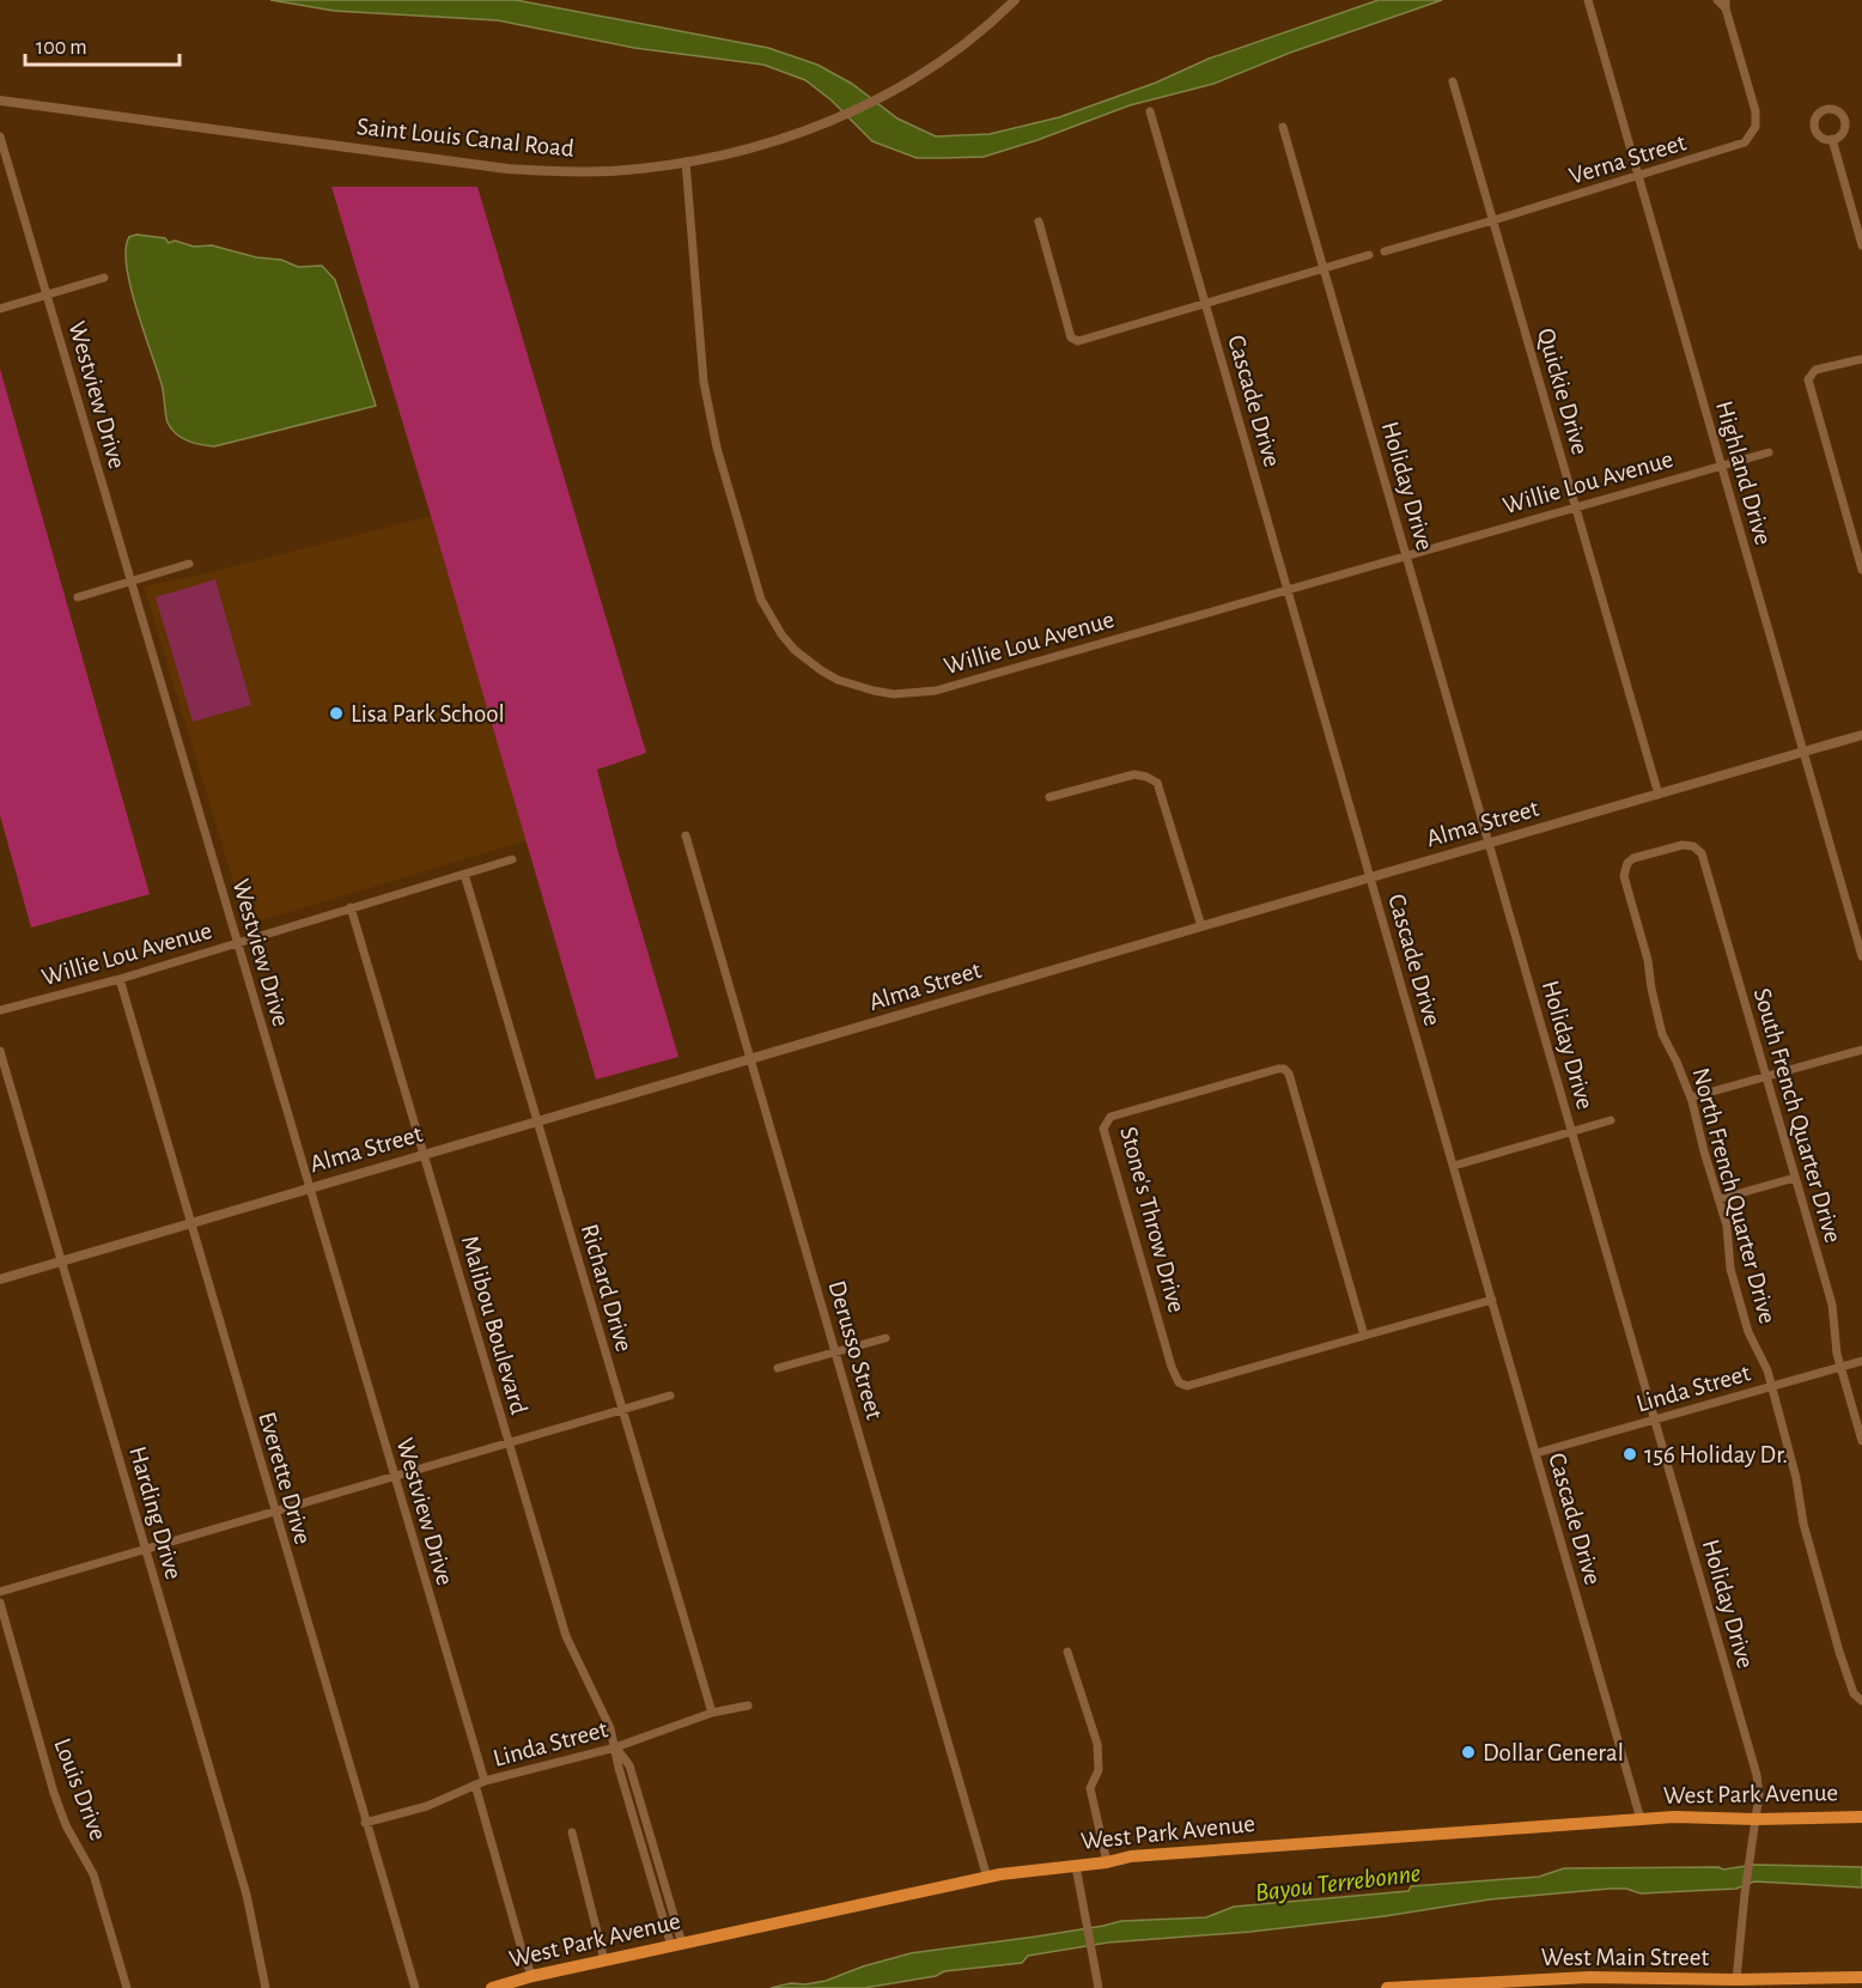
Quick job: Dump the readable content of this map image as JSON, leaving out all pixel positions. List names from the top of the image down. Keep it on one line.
{"streets":{"main road":["West Park Avenue","West Main Street"],"street":["Saint Louis Canal Road","Verna Street","Quickie Drive","Westview Drive","Cascade Drive","Highland Drive","Willie Lou Avenue","Holiday Drive","Alma Street","South French Quarter Drive","North French Quarter Drive","Stone's Throw Drive","Richard Drive","Malibou Boulevard","Derusso Street","Linda Street","Everette Drive","Harding Drive","Louis Drive"]},"crossings":[["Saint Louis Canal Road","Willie Lou Avenue"],["Verna Street","Quickie Drive"],["Verna Street","Highland Drive"],["Quickie Drive","Willie Lou Avenue"],["Quickie Drive","Alma Street"],["Westview Drive","Willie Lou Avenue"],["Westview Drive","Alma Street"],["Westview Drive","Linda Street"],["Cascade Drive","Willie Lou Avenue"],["Cascade Drive","Alma Street"],["Cascade Drive","Stone's Throw Drive"],["Cascade Drive","Linda Street"],["Cascade Drive","West Park Avenue"],["Highland Drive","Willie Lou Avenue"],["Highland Drive","Alma Street"],["Willie Lou Avenue","Holiday Drive"],["Willie Lou Avenue","Richard Drive"],["Willie Lou Avenue","Malibou Boulevard"],["Willie Lou Avenue","Everette Drive"],["Holiday Drive","Alma Street"],["Holiday Drive","Linda Street"],["Holiday Drive","West Park Avenue"],["Holiday Drive","West Main Street"],["Alma Street","Richard Drive"],["Alma Street","Malibou Boulevard"],["Alma Street","Derusso Street"],["Alma Street","Everette Drive"],["Alma Street","Harding Drive"],["South French Quarter Drive","North French Quarter Drive"],["South French Quarter Drive","Linda Street"],["North French Quarter Drive","Linda Street"],["Richard Drive","Linda Street"],["Malibou Boulevard","Linda Street"],["Malibou Boulevard","West Park Avenue"],["Derusso Street","West Park Avenue"],["Linda Street","Everette Drive"]],"water":["Bayou Terrebonne"],"places":["Lisa Park School","156 Holiday Dr.","Dollar General"],"scale_bar":"100 m"}
